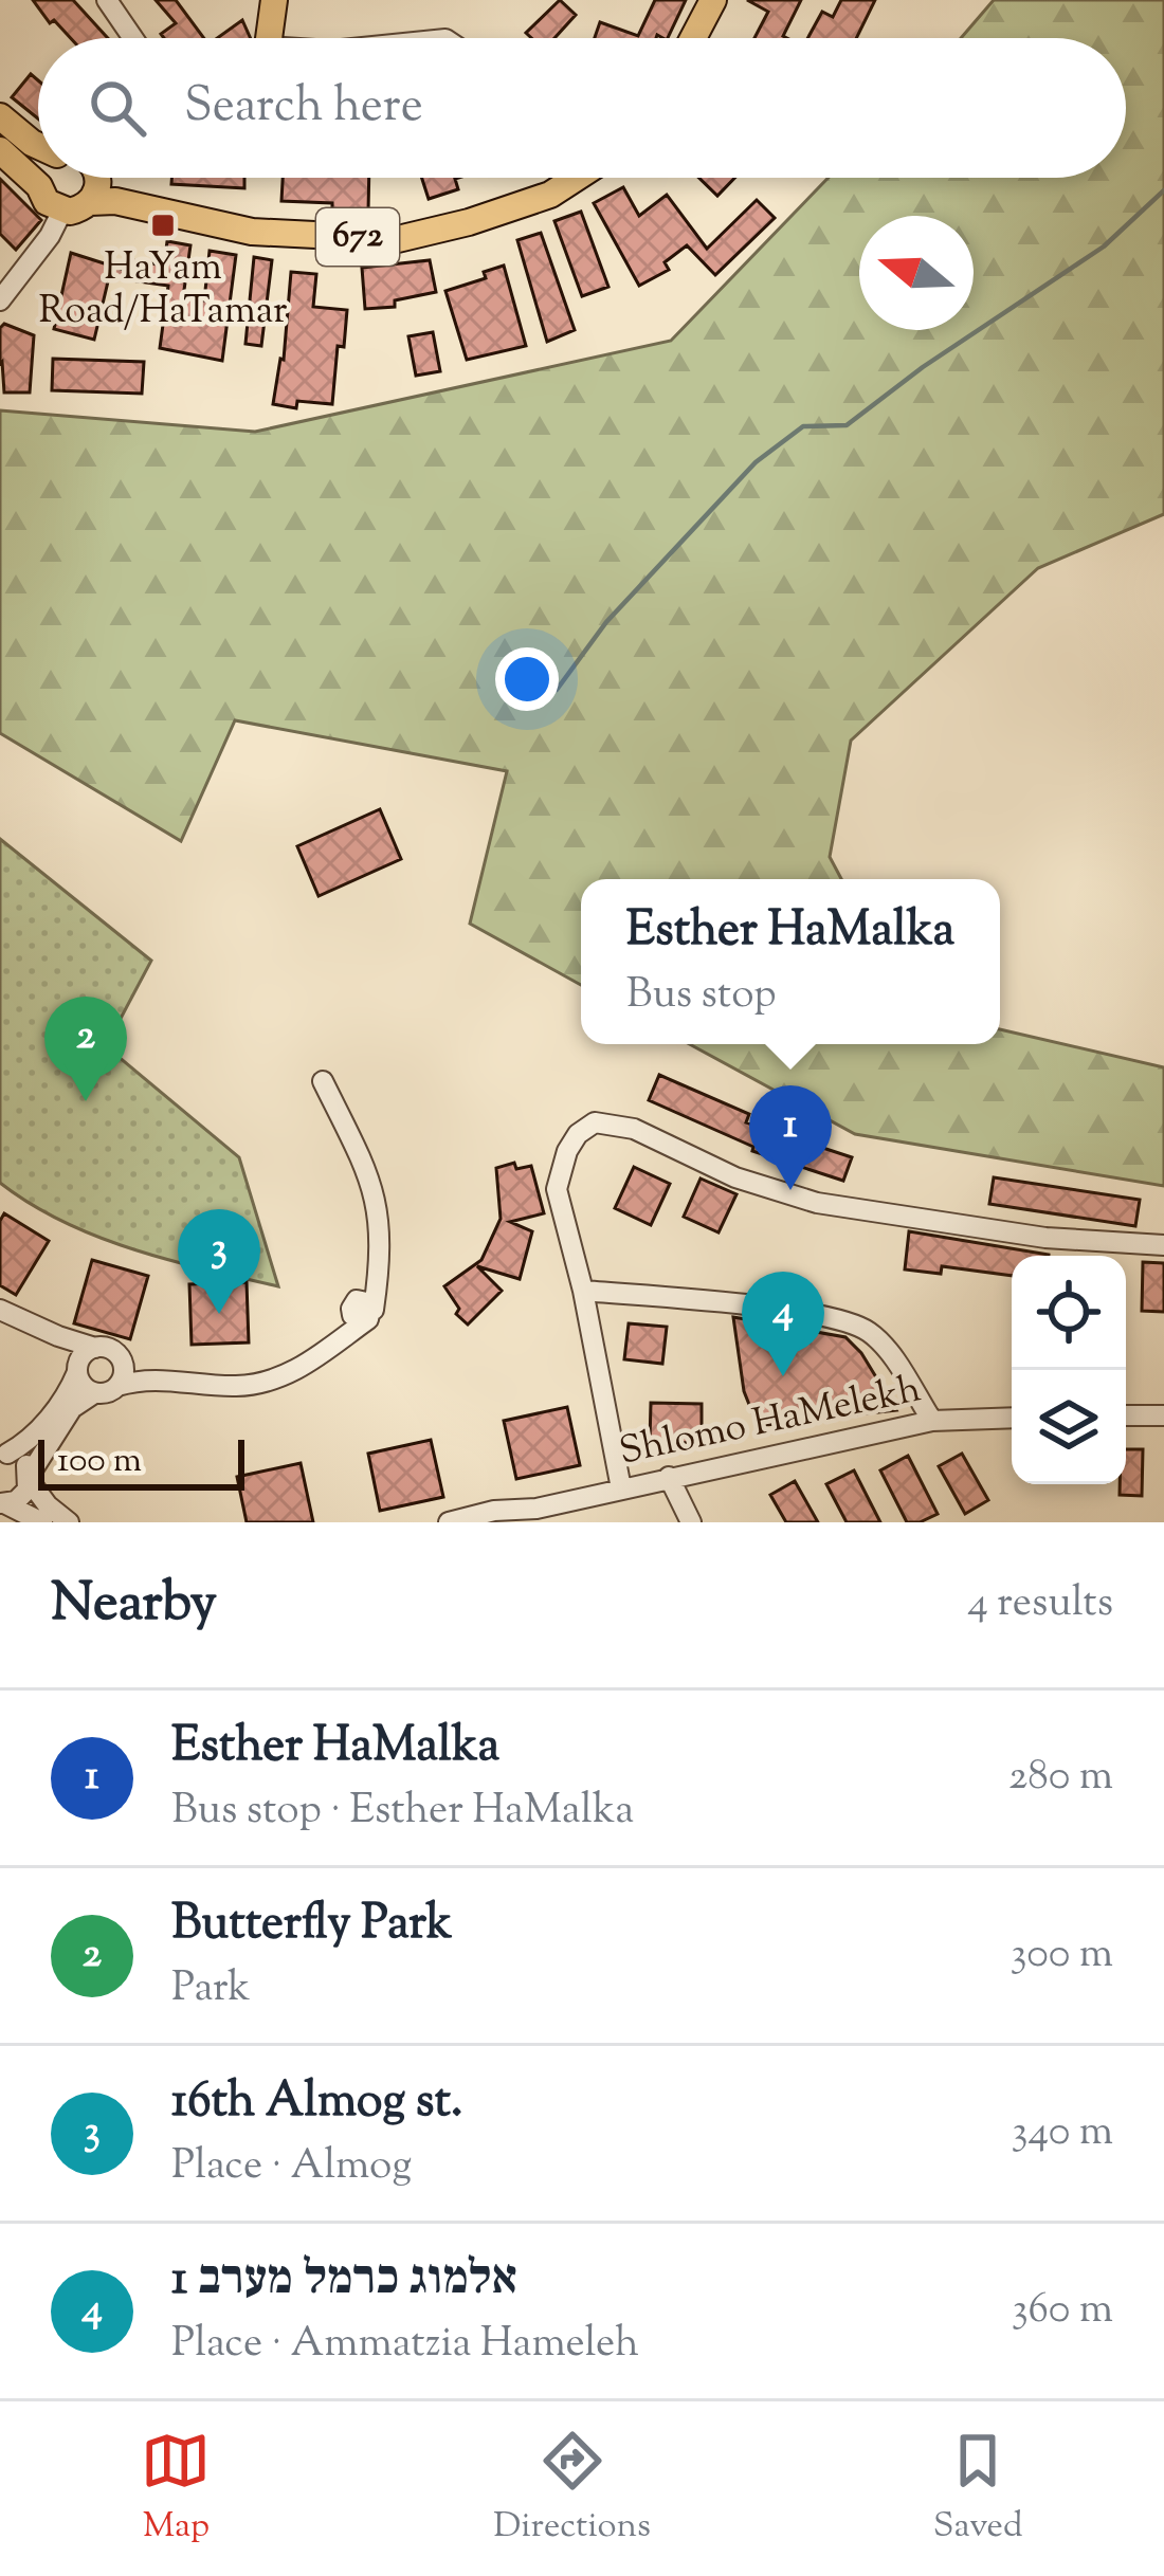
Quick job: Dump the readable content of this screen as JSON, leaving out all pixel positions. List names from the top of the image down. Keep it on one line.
{"streets":{"main road":["672"],"street":["Shlomo HaMelekh"]},"places":{"transit":["HaYam Road/HaTamar"]},"scale_bar":"100 m","north":"left","page":{"search":"Search here","popup":["Esther HaMalka","Bus stop"],"pins":["2","1","3","4"],"scale":"100 m","heading":["Nearby","4 results"],"list":[{"mark":"1","name":"Esther HaMalka","note":"Bus stop · Esther HaMalka","value":"280 m"},{"mark":"2","name":"Butterfly Park","note":"Park","value":"300 m"},{"mark":"3","name":"16th Almog st.","note":"Place · Almog","value":"340 m"},{"mark":"4","name":"אלמוג כרמל מערב 1","note":"Place · Ammatzia Hameleh","value":"360 m"}],"nav":["Map","Directions","Saved"]}}
